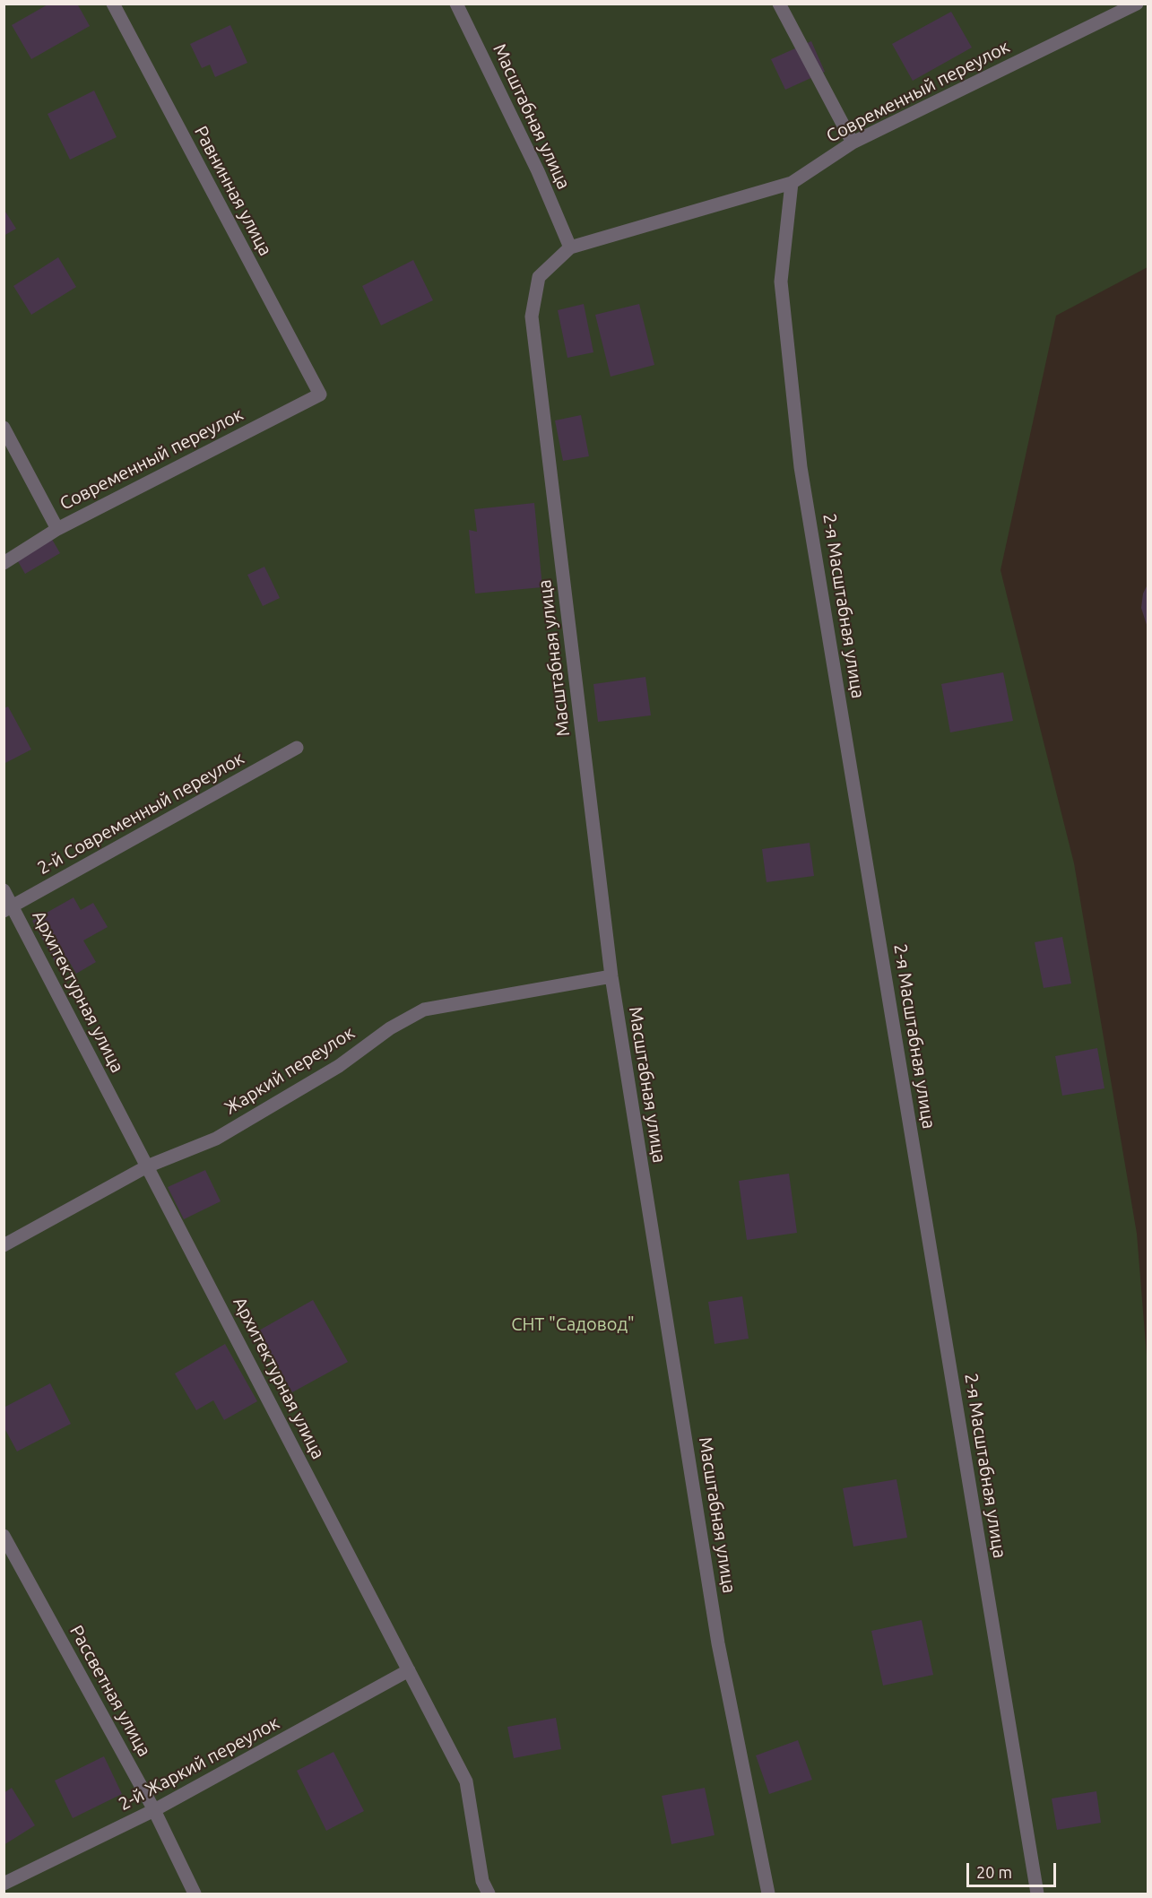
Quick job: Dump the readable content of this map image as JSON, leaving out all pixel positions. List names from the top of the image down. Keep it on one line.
{"streets":{"lane":["Современный переулок","Масштабная улица","Равнинная улица","2-я Масштабная улица","2-й Современный переулок","Архитектурная улица","Жаркий переулок","Рассветная улица","2-й Жаркий переулок"]},"crossings":[["Современный переулок","Масштабная улица"],["Современный переулок","Равнинная улица"],["Современный переулок","2-я Масштабная улица"],["Масштабная улица","Жаркий переулок"],["2-й Современный переулок","Архитектурная улица"],["Архитектурная улица","Жаркий переулок"],["Архитектурная улица","2-й Жаркий переулок"],["Рассветная улица","2-й Жаркий переулок"]],"parks":["СНТ \"Садовод\""],"scale_bar":"20 m"}
